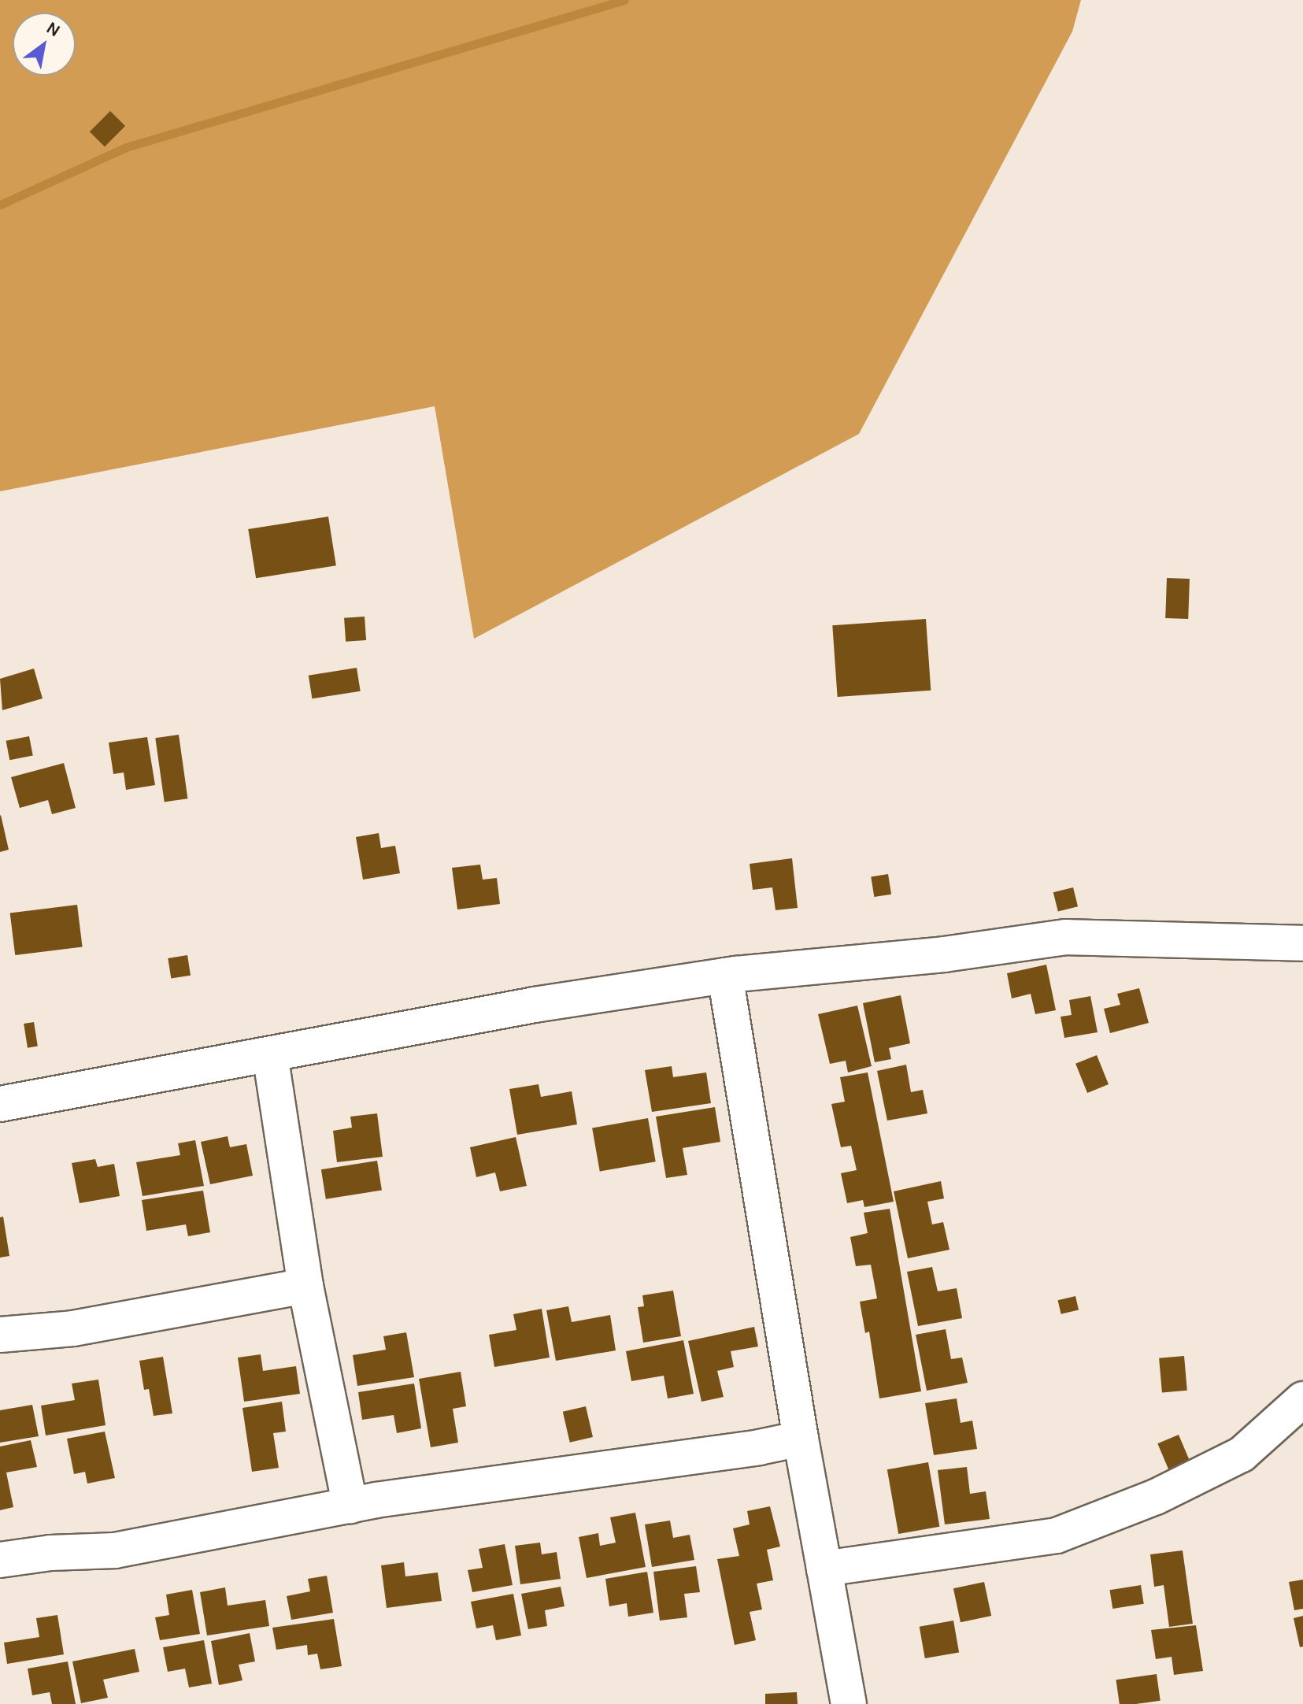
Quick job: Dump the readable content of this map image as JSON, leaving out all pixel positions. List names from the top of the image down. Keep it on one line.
{"north":"top right"}
